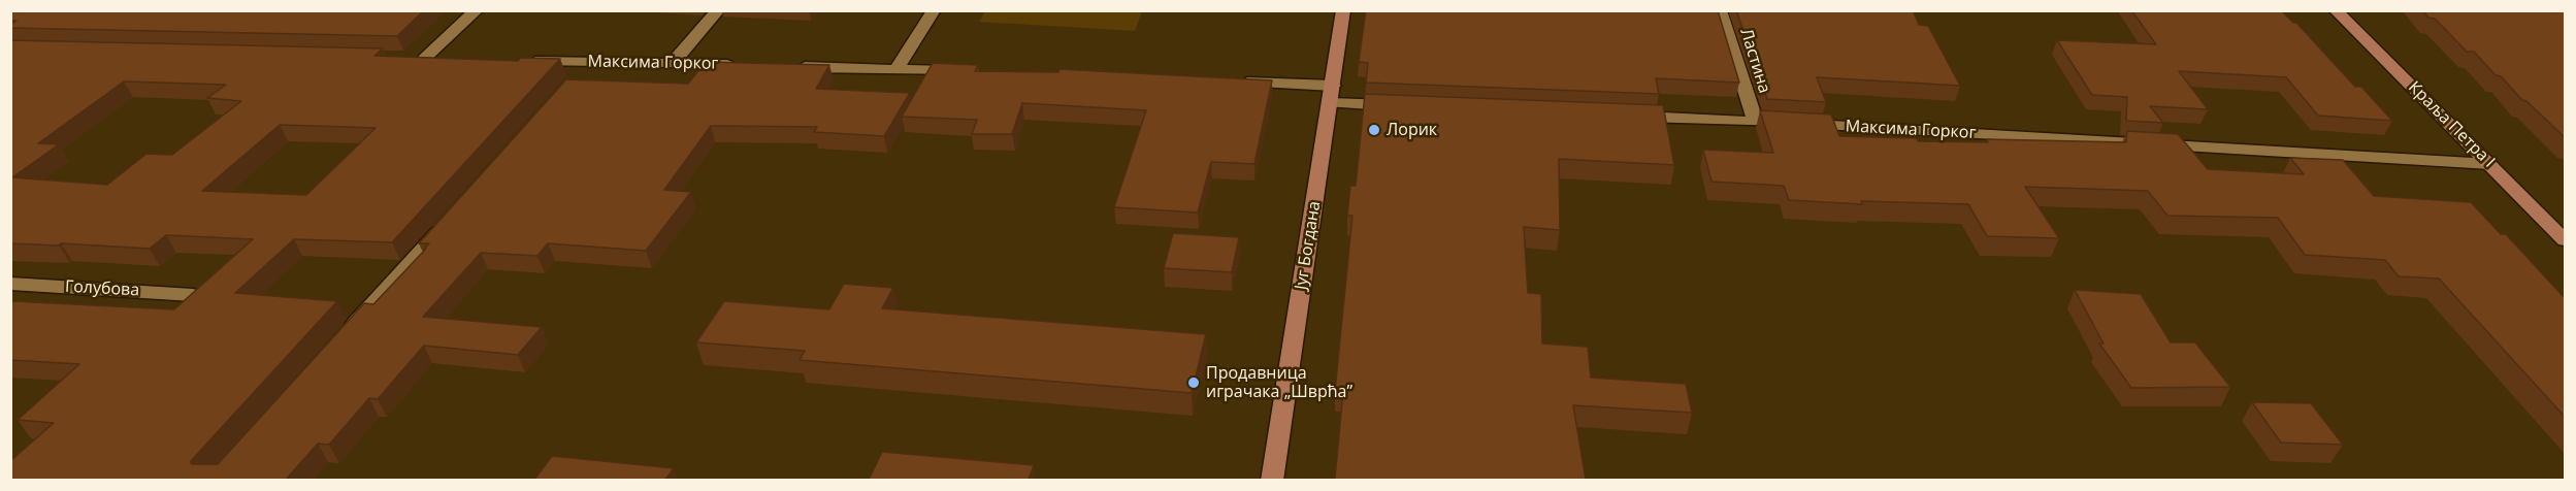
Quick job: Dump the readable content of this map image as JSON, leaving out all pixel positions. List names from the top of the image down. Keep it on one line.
{"streets":{"street":["Ластина","Максима Горког","Краља Петра I","Југ Богдана","Голубова"]},"crossings":[["Ластина","Максима Горког"],["Максима Горког","Краља Петра I"]],"places":["Лорик","Продавница играчака „Шврћа”"]}
